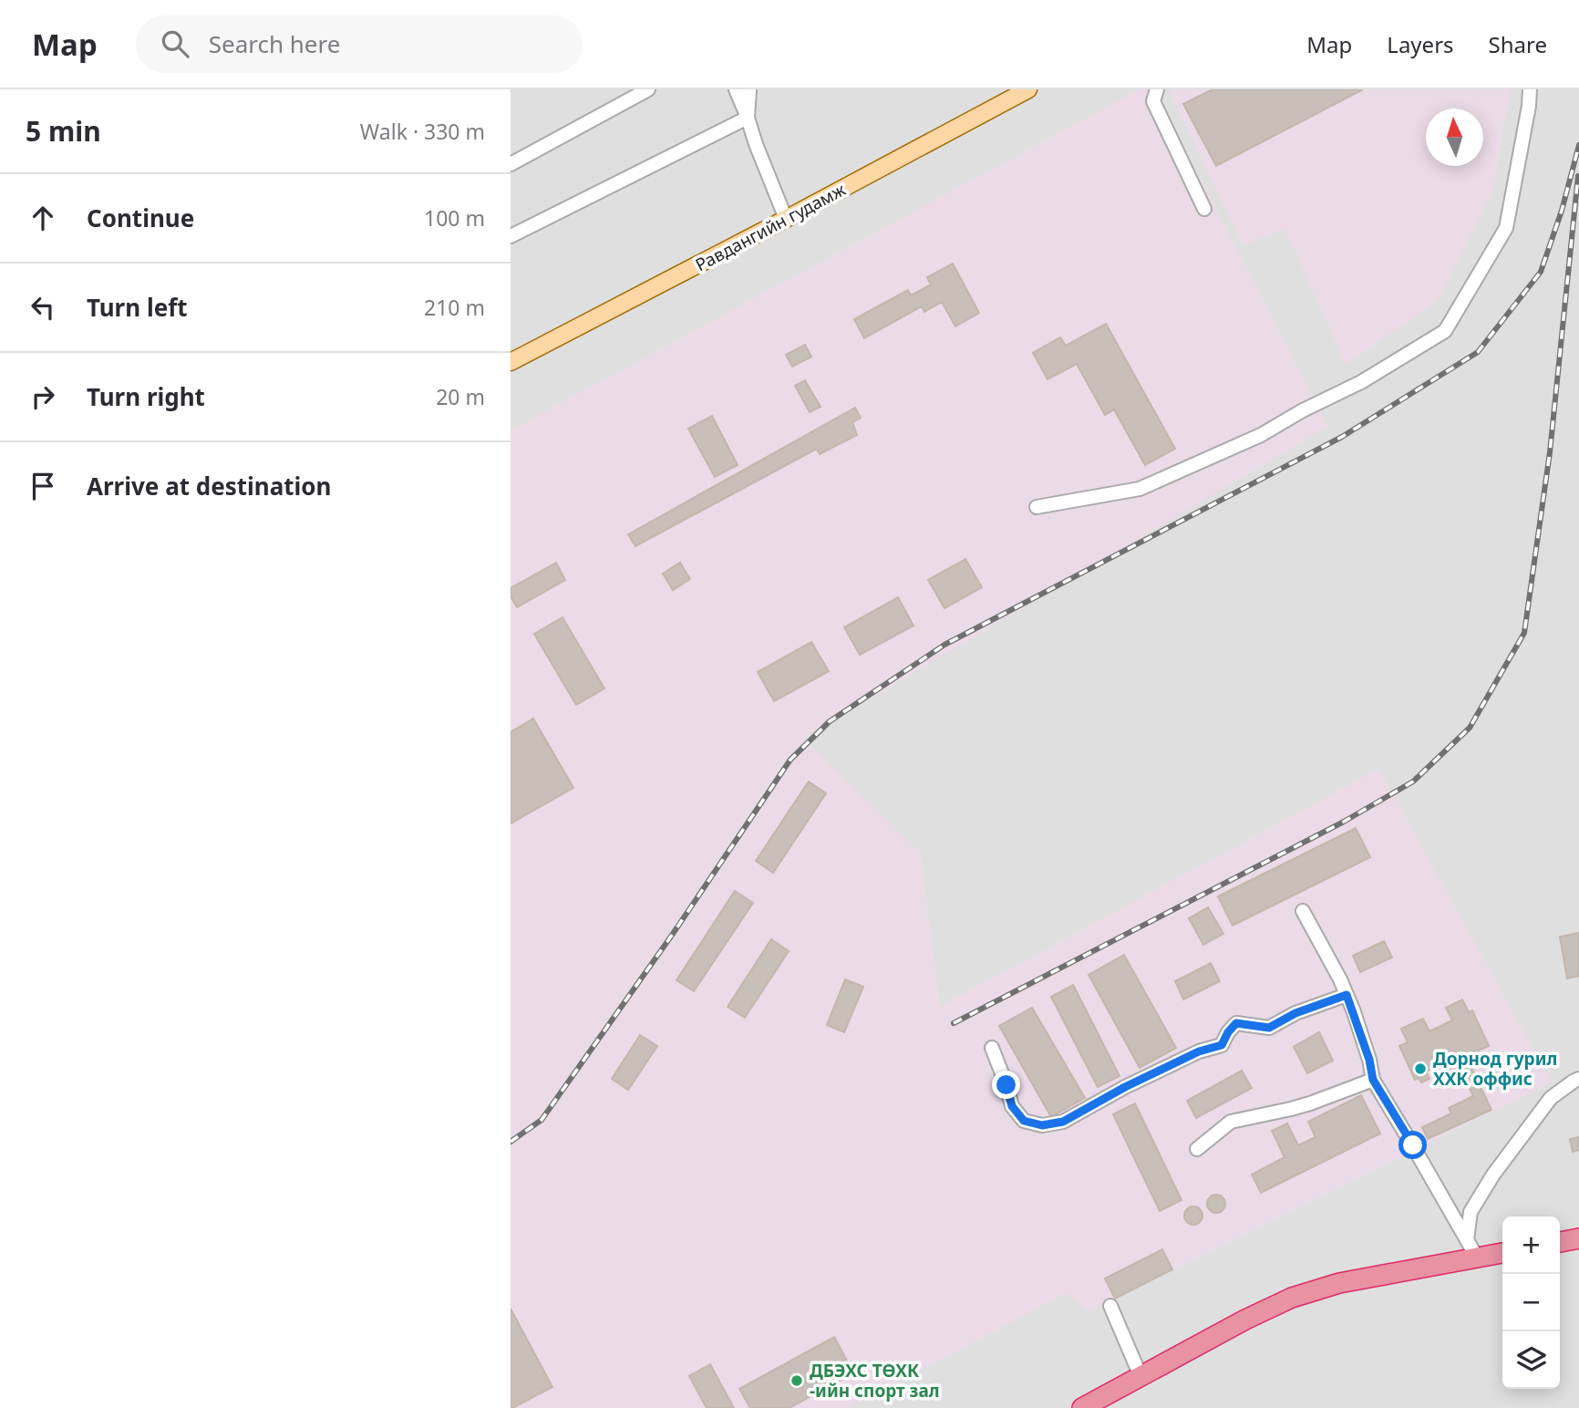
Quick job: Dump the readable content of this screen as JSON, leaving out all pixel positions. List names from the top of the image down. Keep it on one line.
{"streets":{"main road":["Равдангийн гудамж"]},"places":["Дорнод гурил ХХК оффис","ДБЭХС ТӨХК -ийн спорт зал"],"north":"top","page":{"header":"Map","search":"Search here","nav":["Map","Layers","Share"],"heading":["5 min","Walk · 330 m"],"list":[["Continue","100 m"],["Turn left","210 m"],["Turn right","20 m"],"Arrive at destination"],"map_buttons":["+","−"]}}
